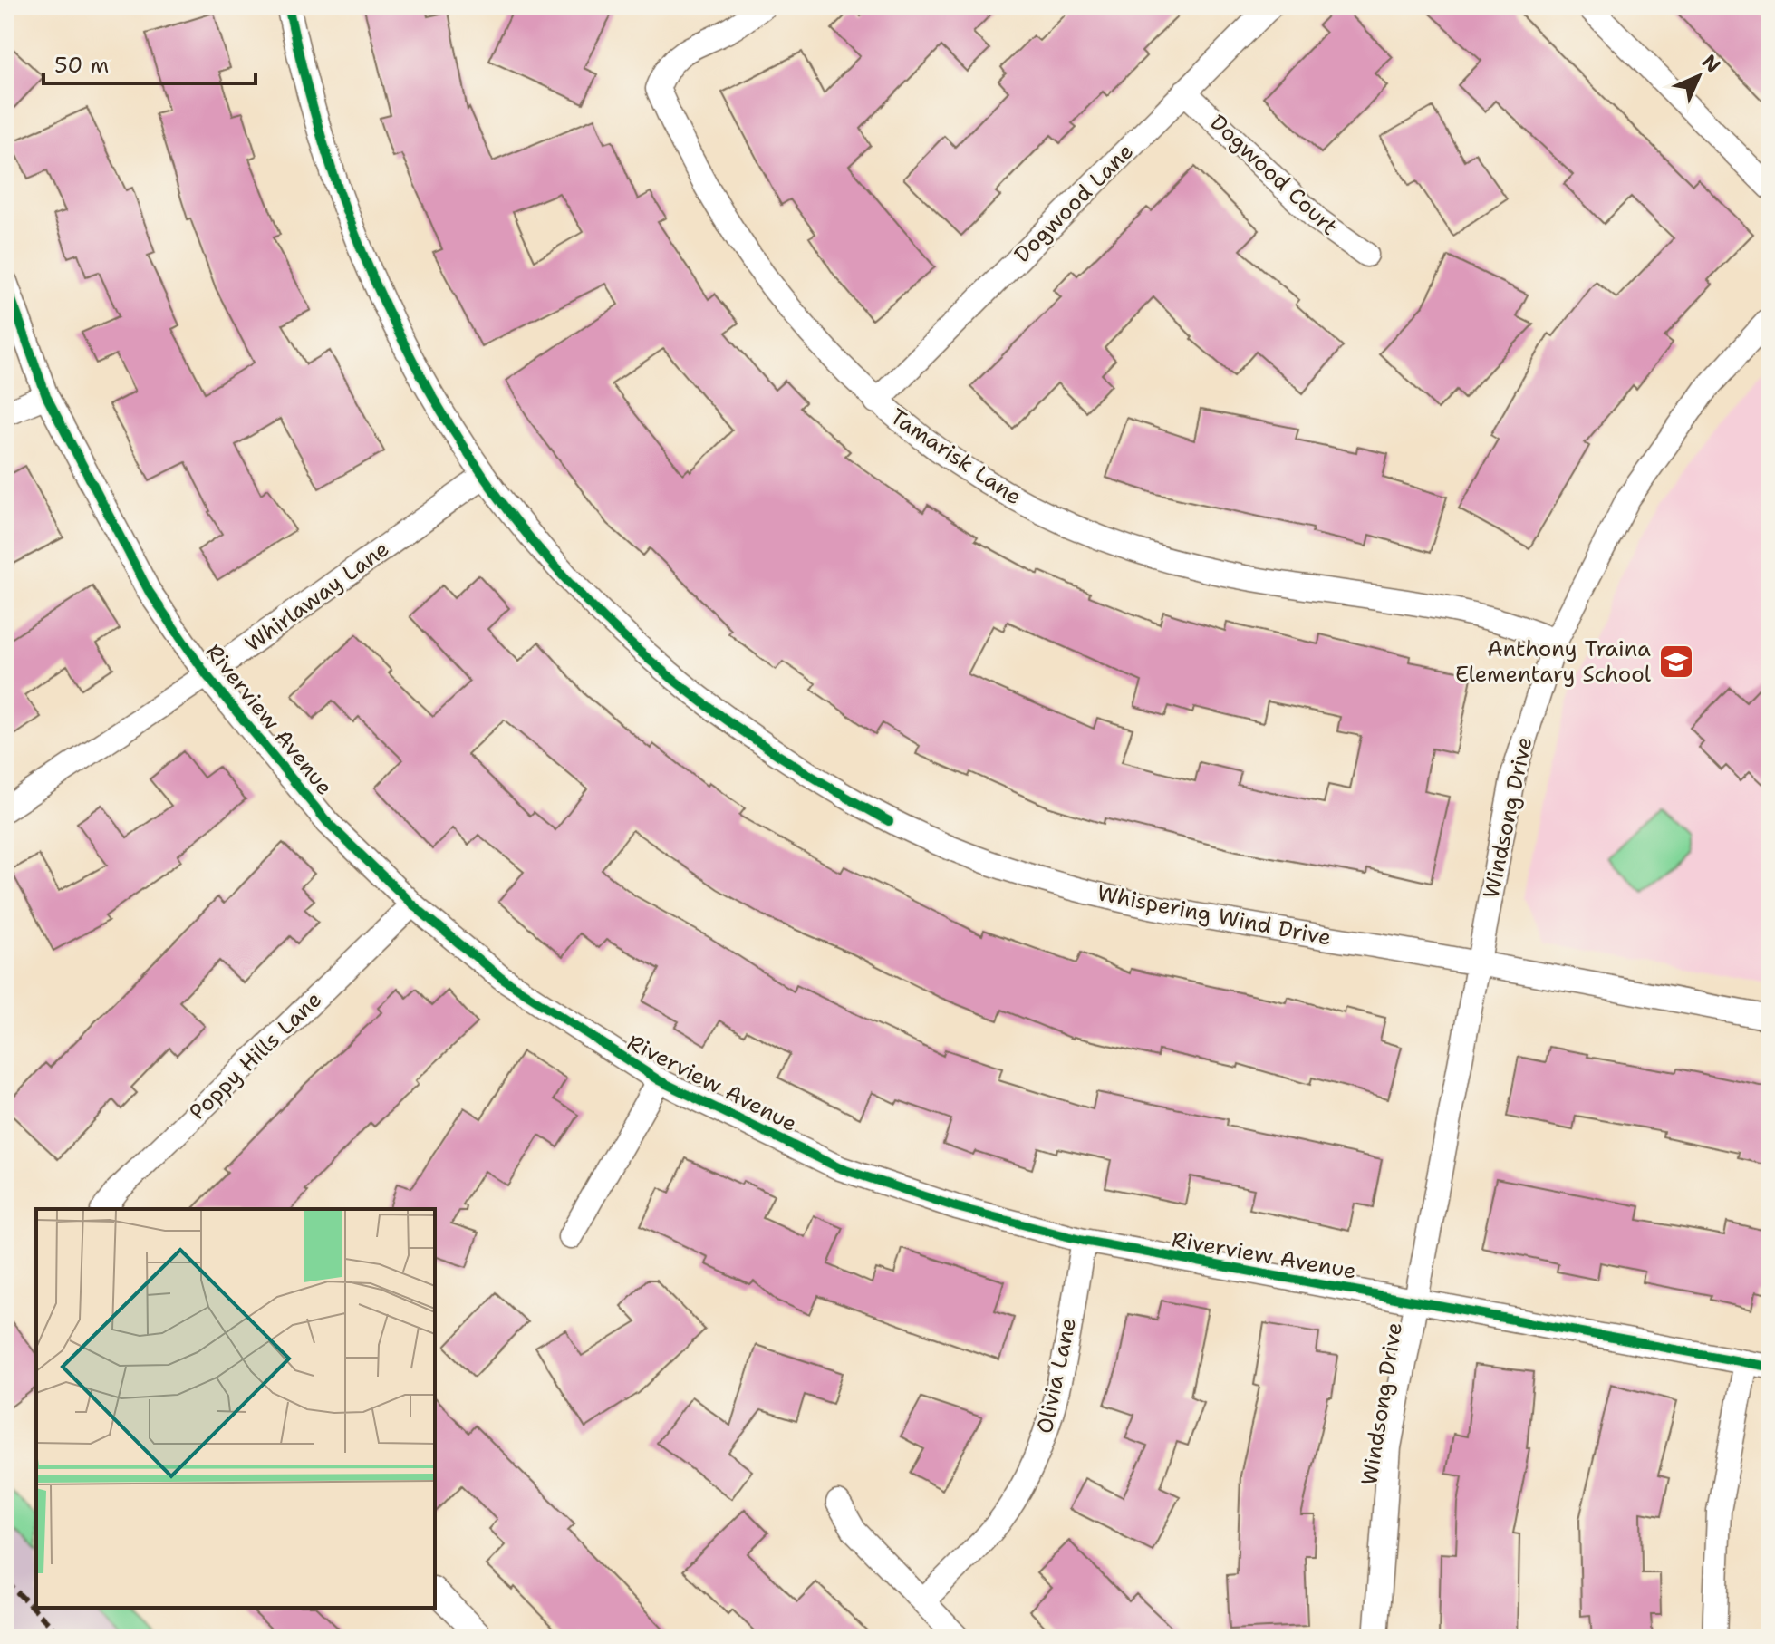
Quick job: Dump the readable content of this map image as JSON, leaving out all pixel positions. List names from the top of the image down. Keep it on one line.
{"streets":{"street":["Dogwood Court","Dogwood Lane","Tamarisk Lane","Whirlaway Lane","Riverview Avenue","Windsong Drive","Whispering Wind Drive","Poppy Hills Lane","Olivia Lane"]},"crossings":[["Dogwood Court","Dogwood Lane"],["Dogwood Lane","Tamarisk Lane"],["Tamarisk Lane","Windsong Drive"],["Whirlaway Lane","Riverview Avenue"],["Whirlaway Lane","Whispering Wind Drive"],["Riverview Avenue","Windsong Drive"],["Riverview Avenue","Poppy Hills Lane"],["Riverview Avenue","Olivia Lane"],["Windsong Drive","Whispering Wind Drive"]],"places":{"school or university":["Anthony Traina Elementary School"]},"scale_bar":"50 m","north":"top right"}
